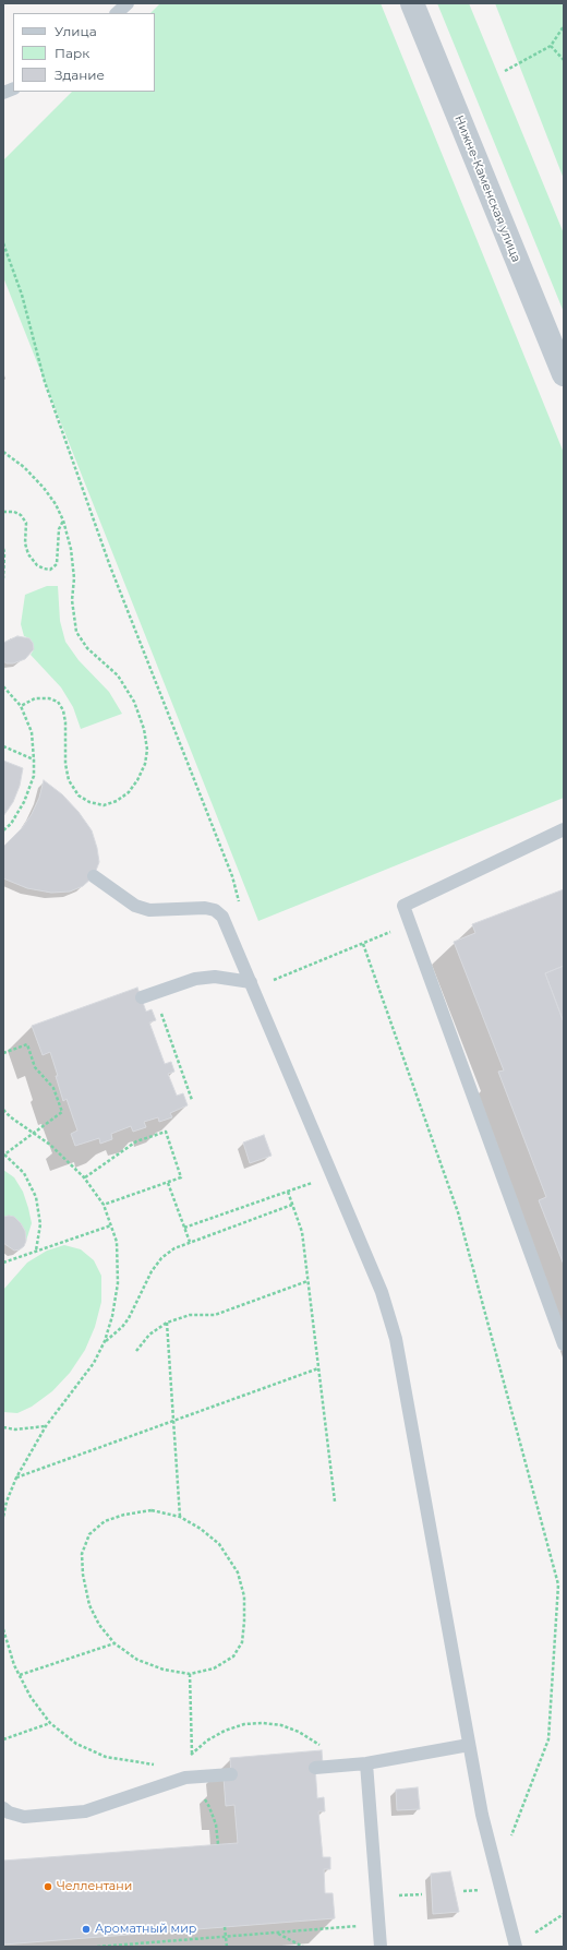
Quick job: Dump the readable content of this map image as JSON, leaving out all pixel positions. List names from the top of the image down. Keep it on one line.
{"streets":{"street":["Нижне-Каменская улица"]},"places":["Челлентани","Ароматный мир"],"legend":["Улица","Парк","Здание"]}
